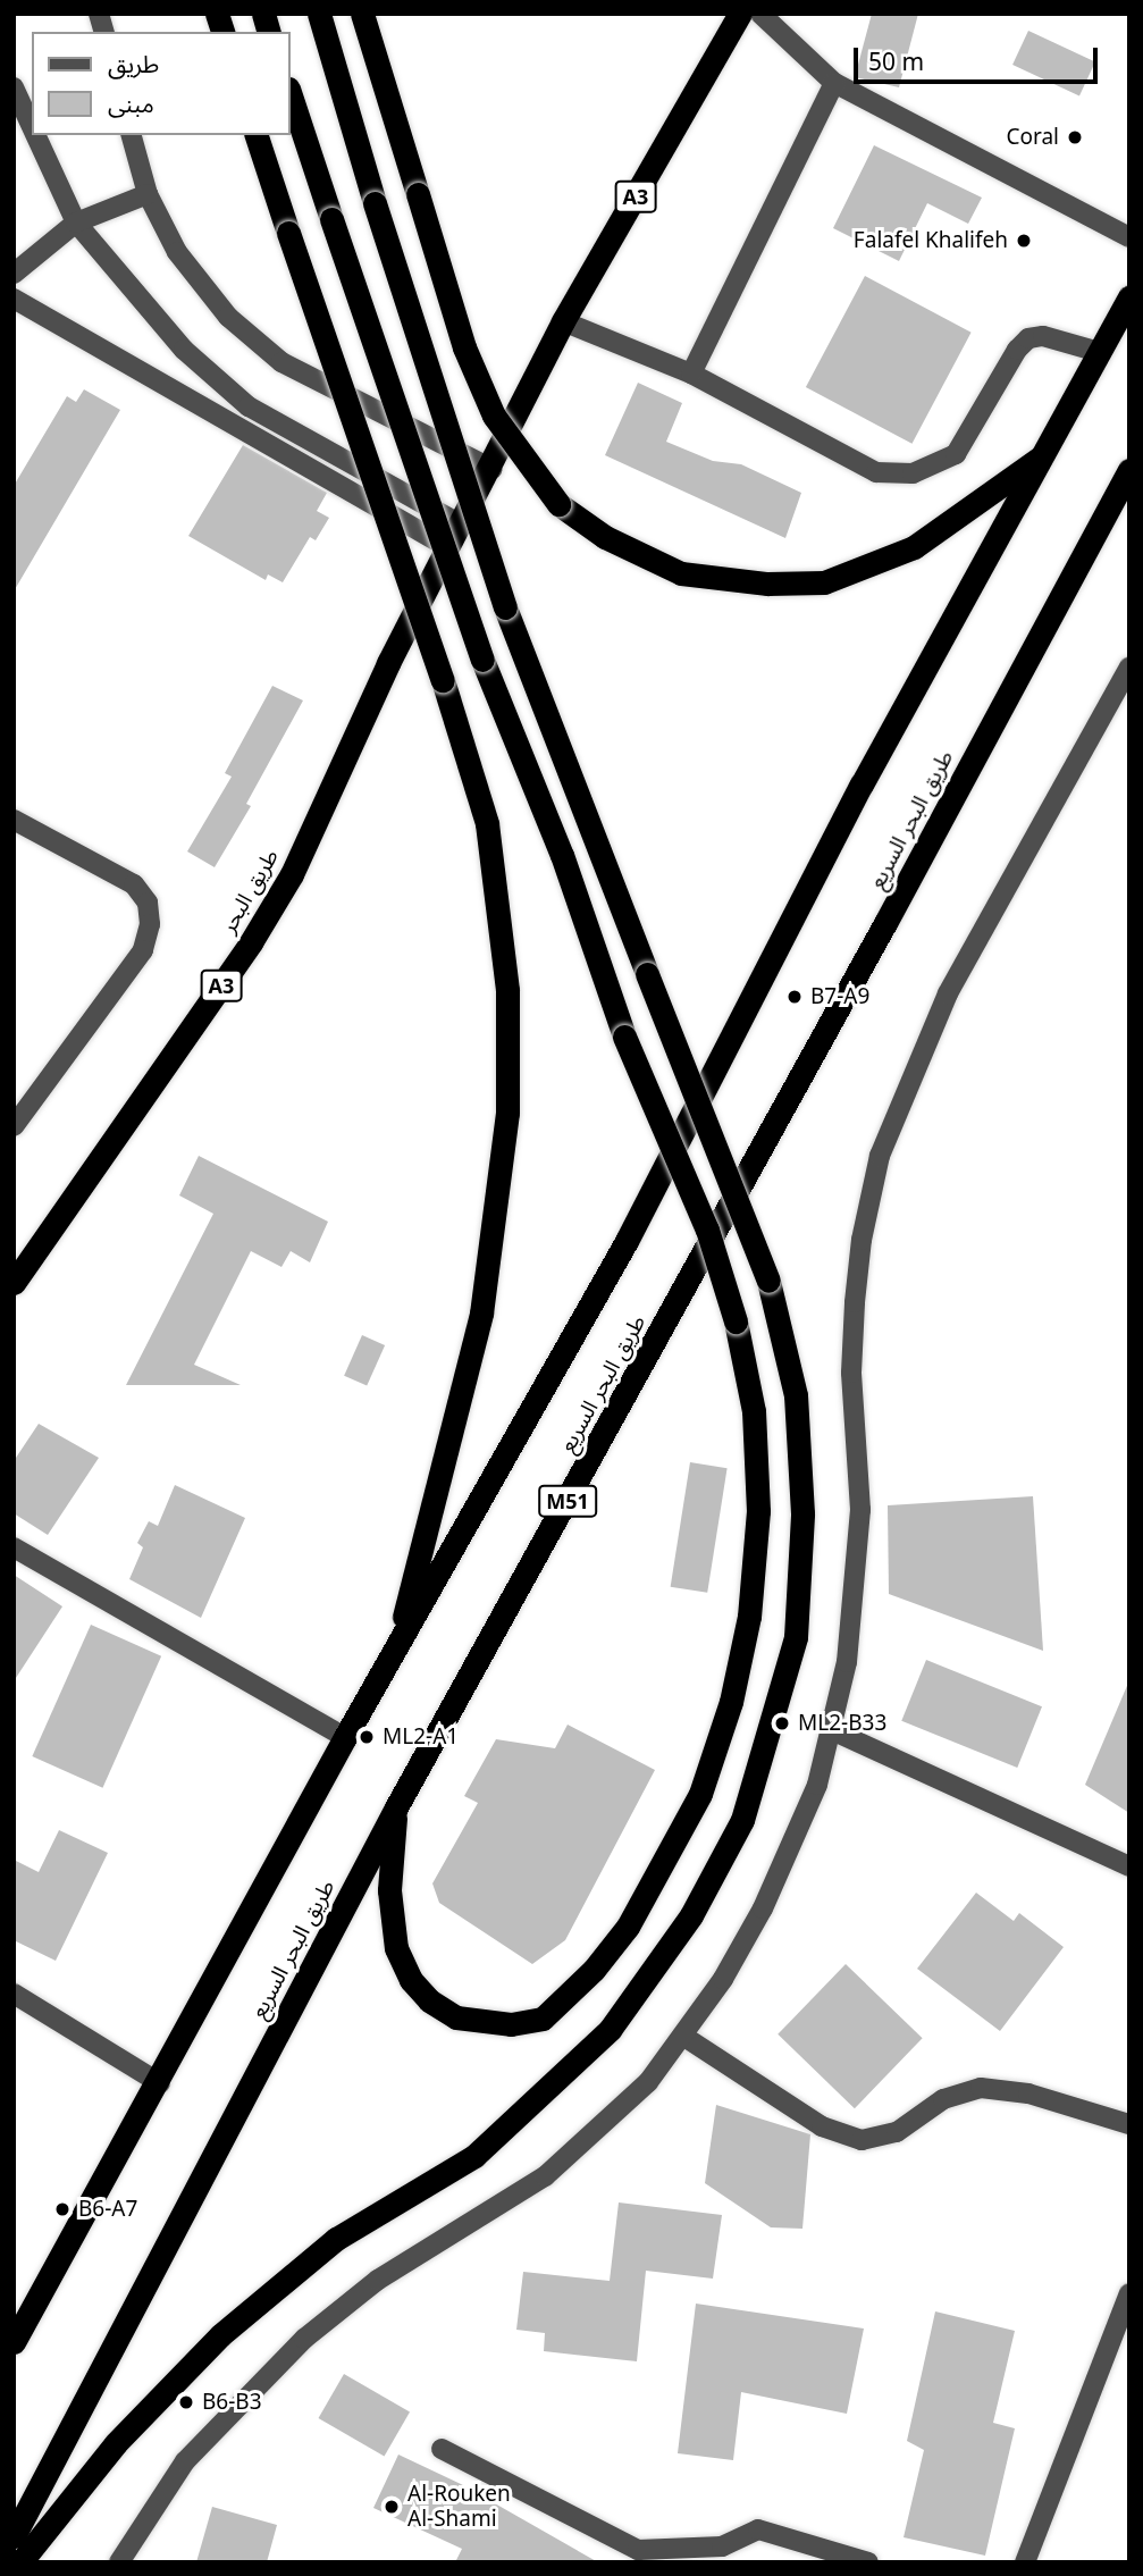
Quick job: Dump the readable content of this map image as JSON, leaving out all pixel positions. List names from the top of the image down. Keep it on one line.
{"streets":{"highway":["A3","طريق البحر السريع","طريق البحر","M51"]},"crossings":[["A3","طريق البحر"]],"places":["Coral","Falafel Khalifeh","B7-A9","ML2-B33","ML2-A1","B6-A7","B6-B3","Al-Rouken Al-Shami"],"legend":["طريق","مبنى"],"scale_bar":"50 m"}
